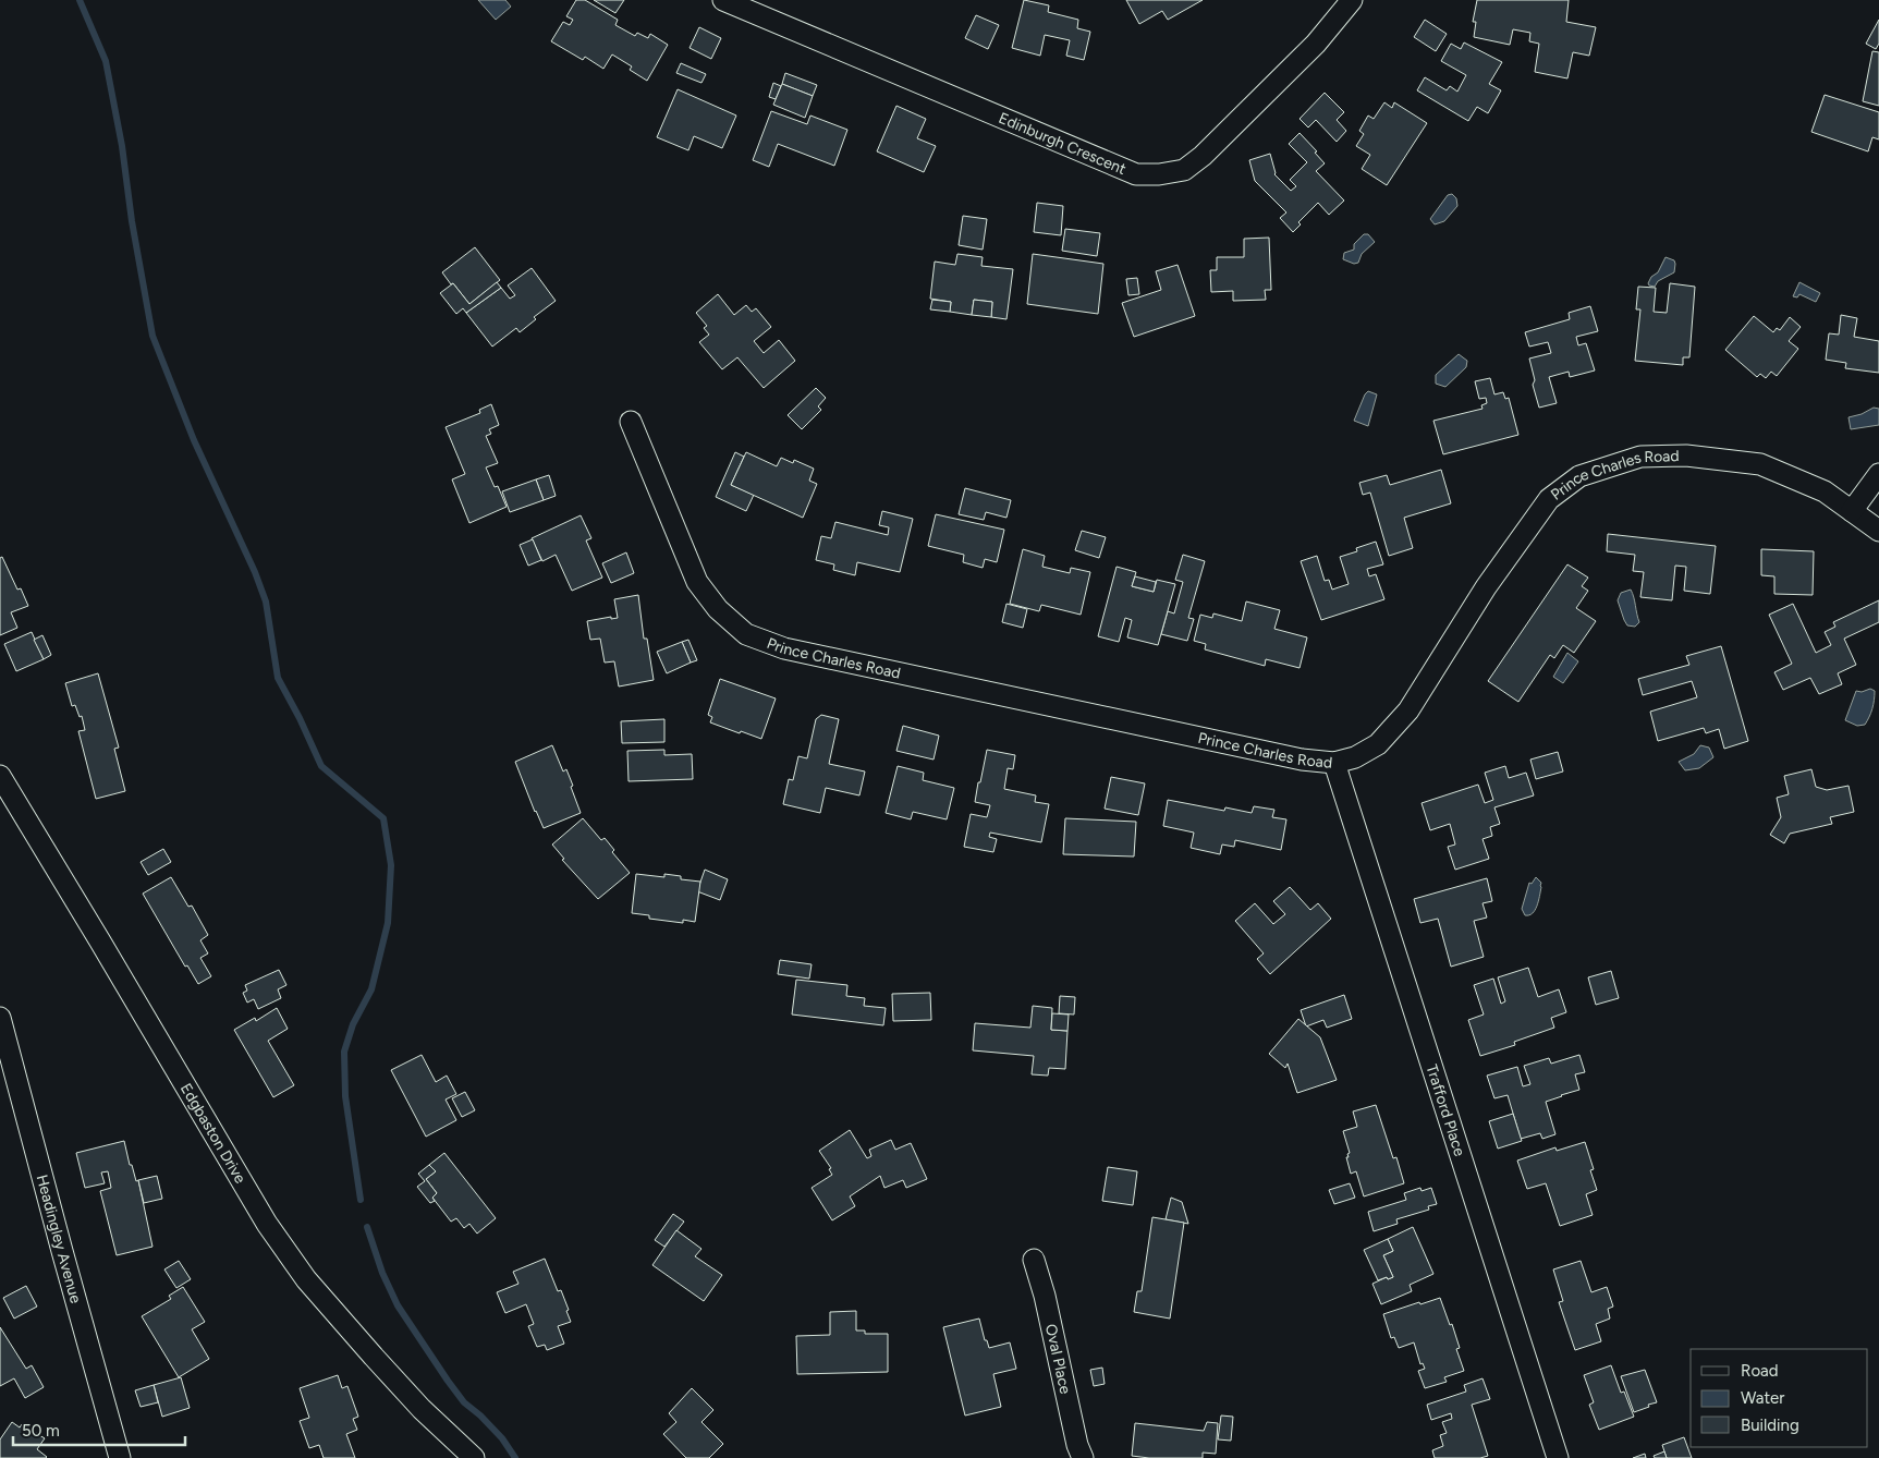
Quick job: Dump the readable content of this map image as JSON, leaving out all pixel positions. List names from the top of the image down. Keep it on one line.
{"streets":{"street":["Edinburgh Crescent","Prince Charles Road","Trafford Place","Edgbaston Drive","Headingley Avenue","Oval Place"]},"crossings":[["Prince Charles Road","Trafford Place"]],"legend":["Road","Water","Building"],"scale_bar":"50 m"}
